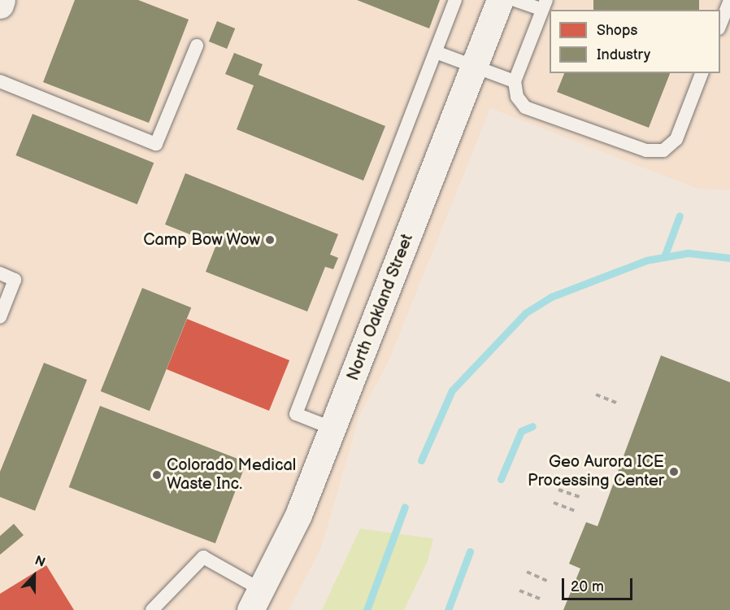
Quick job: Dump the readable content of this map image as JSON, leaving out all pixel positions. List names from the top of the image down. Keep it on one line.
{"streets":{"street":["North Oakland Street"]},"places":["Camp Bow Wow","Geo Aurora ICE Processing Center","Colorado Medical Waste Inc."],"legend":["Shops","Industry"],"scale_bar":"20 m","north":"top"}
